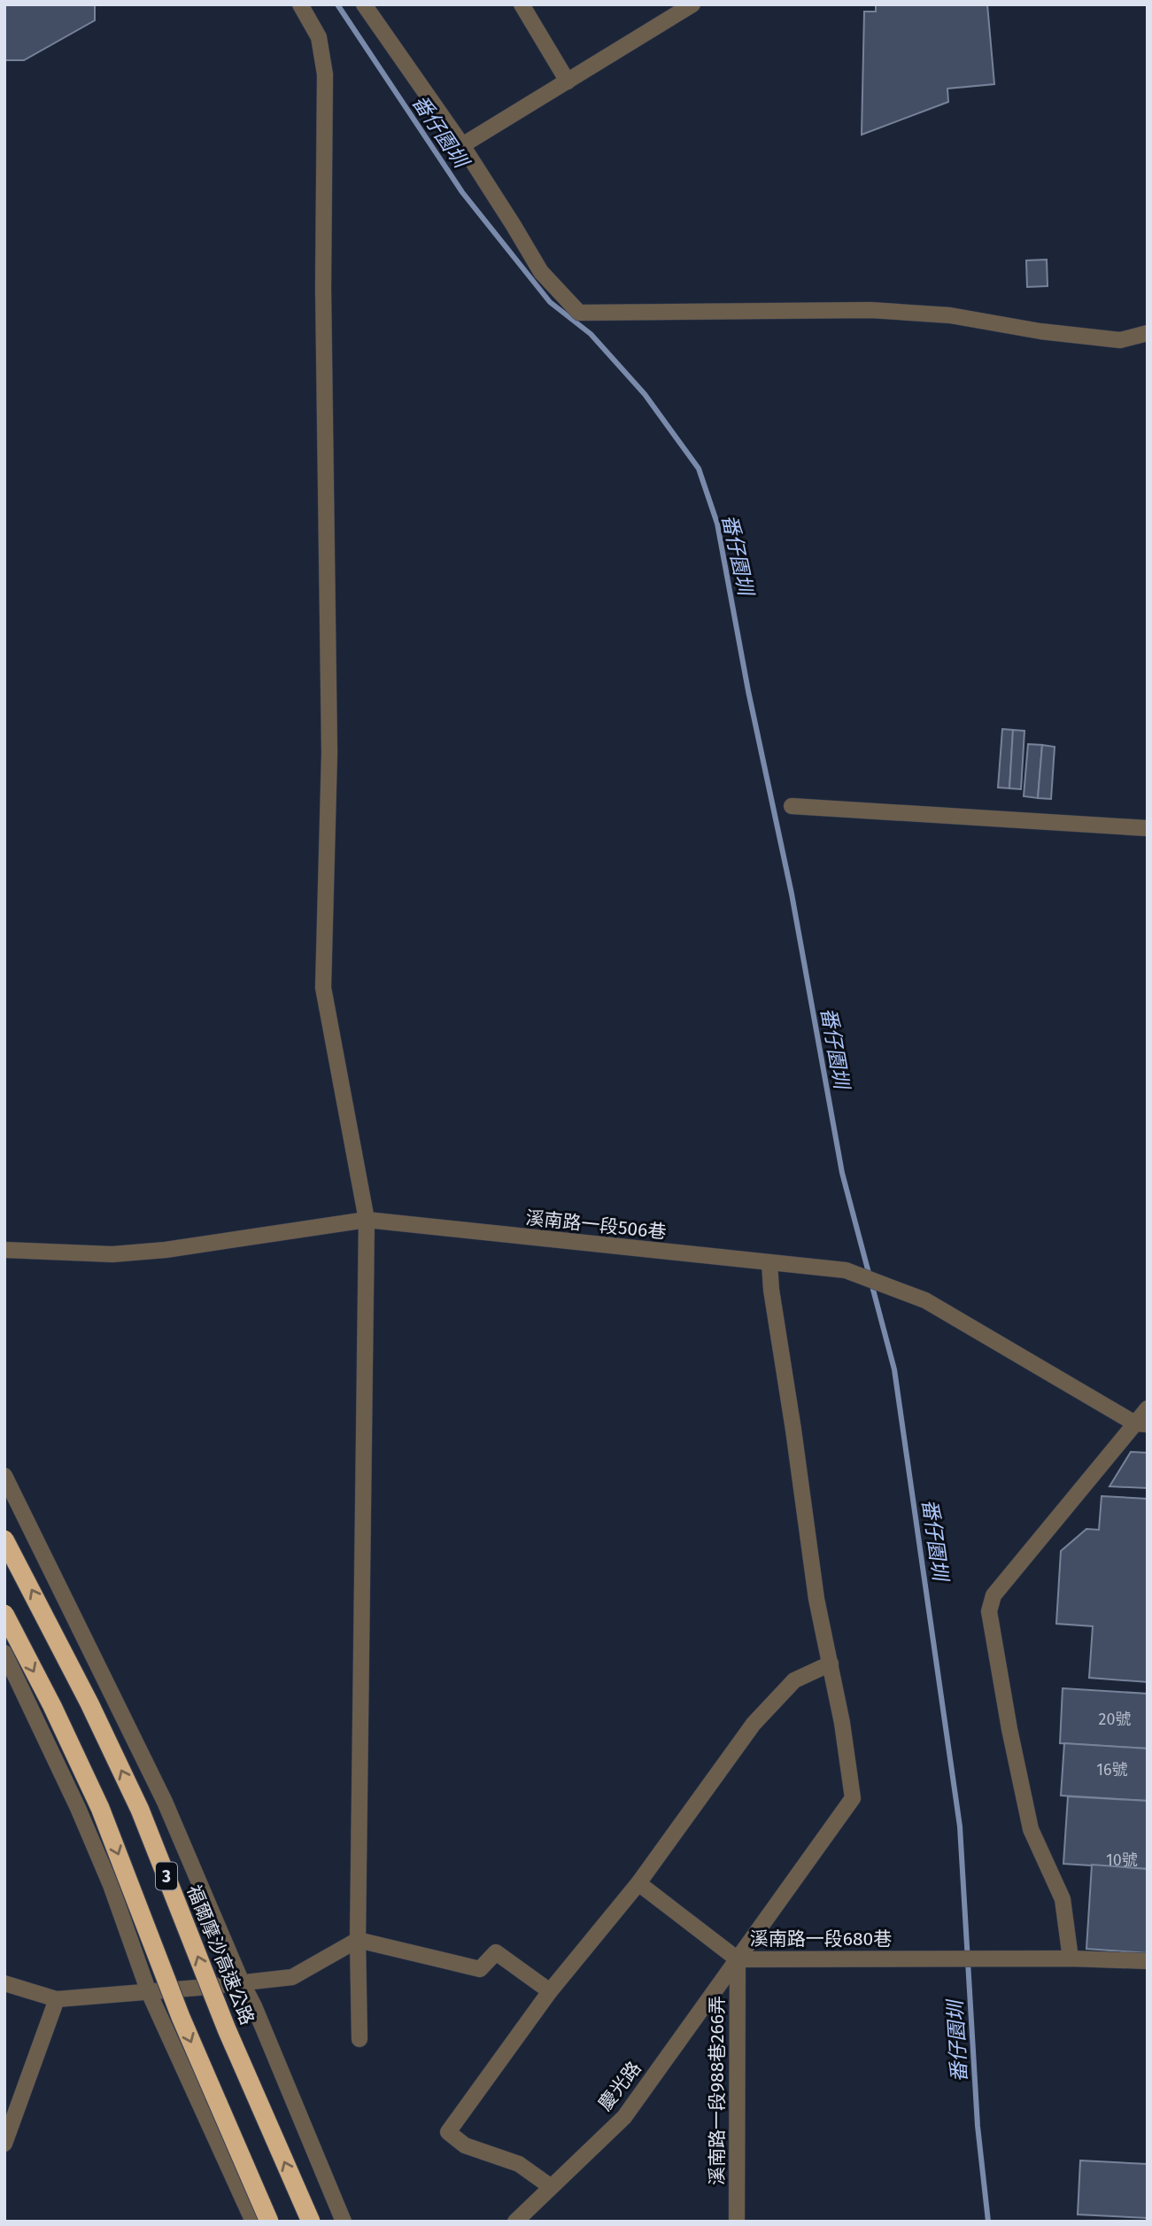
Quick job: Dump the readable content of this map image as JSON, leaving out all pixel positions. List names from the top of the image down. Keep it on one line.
{"streets":{"highway":["3","福爾摩沙高速公路"],"street":["溪南路一段506巷","溪南路一段680巷","慶光路","溪南路一段988巷266弄"]},"crossings":[["溪南路一段506巷","慶光路"],["溪南路一段680巷","慶光路"],["溪南路一段680巷","溪南路一段988巷266弄"],["慶光路","溪南路一段988巷266弄"]],"water":["番仔園圳"],"house_numbers":["20號","16號","10號"]}
